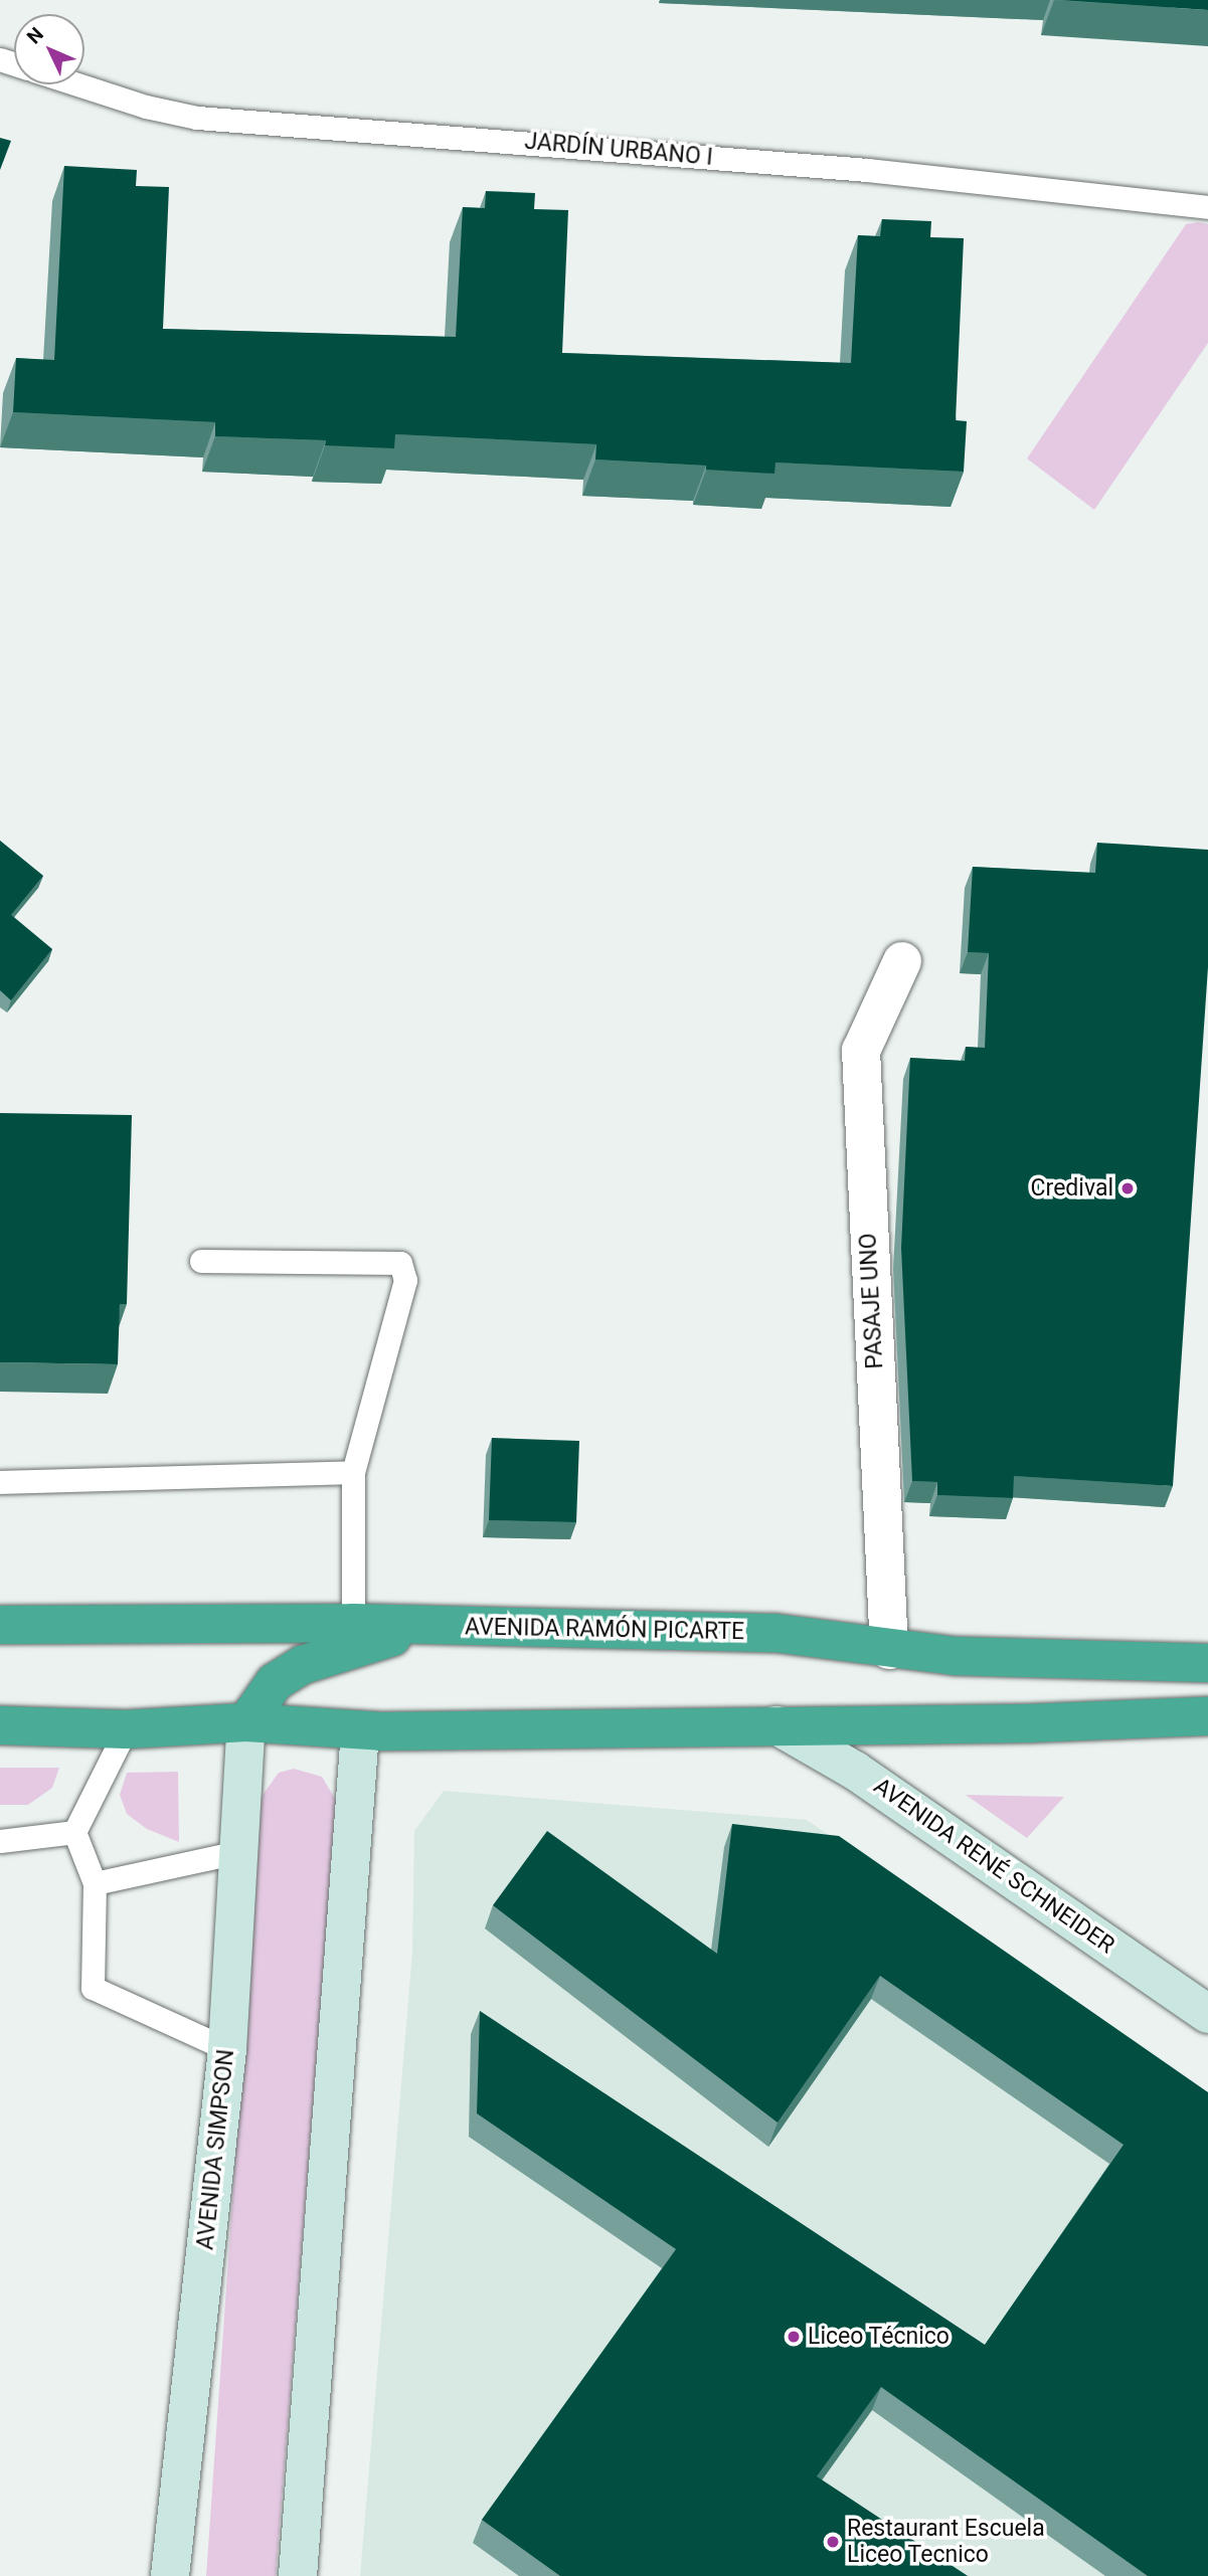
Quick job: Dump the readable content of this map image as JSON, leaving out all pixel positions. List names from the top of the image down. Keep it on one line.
{"streets":{"highway":["AVENIDA RAMÓN PICARTE"],"main road":["AVENIDA RENÉ SCHNEIDER","AVENIDA SIMPSON"],"street":["PASAJE UNO"],"lane":["JARDÍN URBANO I"]},"crossings":[["PASAJE UNO","AVENIDA RAMÓN PICARTE"]],"places":["Credival","Liceo Técnico","Restaurant Escuela Liceo Tecnico"],"north":"top left"}
